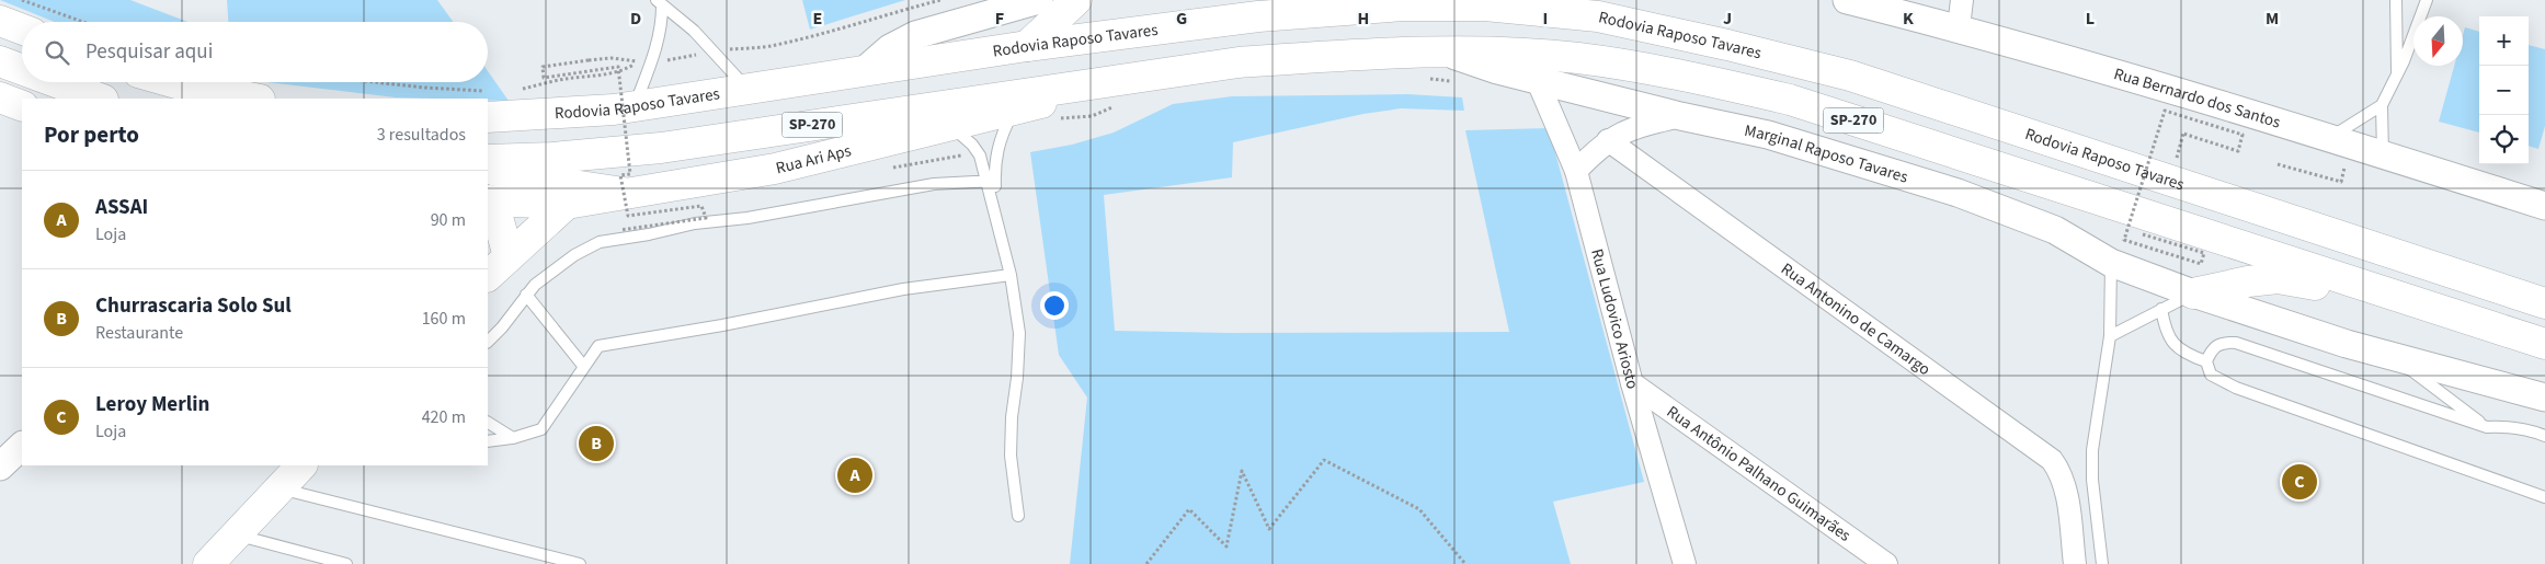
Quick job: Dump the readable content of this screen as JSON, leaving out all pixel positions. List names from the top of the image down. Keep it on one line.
{"streets":{"main road":["Rodovia Raposo Tavares","SP-270","Rua Ari Aps"],"street":["Rua Bernardo dos Santos","Marginal Raposo Tavares","Rua Antonino de Camargo","Rua Ludovico Ariosto","Rua Antônio Palhano Guimarães"]},"crossings":[["SP-270","Marginal Raposo Tavares"],["SP-270","Rua Ari Aps"],["Marginal Raposo Tavares","Rua Ludovico Ariosto"],["Rua Ludovico Ariosto","Rua Antônio Palhano Guimarães"]],"north":"bottom","page":{"map_buttons":["+","−"],"search":"Pesquisar aqui","heading":["Por perto","3 resultados"],"list":[{"mark":"A","name":"ASSAI","note":"Loja","value":"90 m"},{"mark":"B","name":"Churrascaria Solo Sul","note":"Restaurante","value":"160 m"},{"mark":"C","name":"Leroy Merlin","note":"Loja","value":"420 m"}],"pins":["B","A","C"]},"grid":{"columns":["D","E","F","G","H","I","J","K","L","M"]}}
